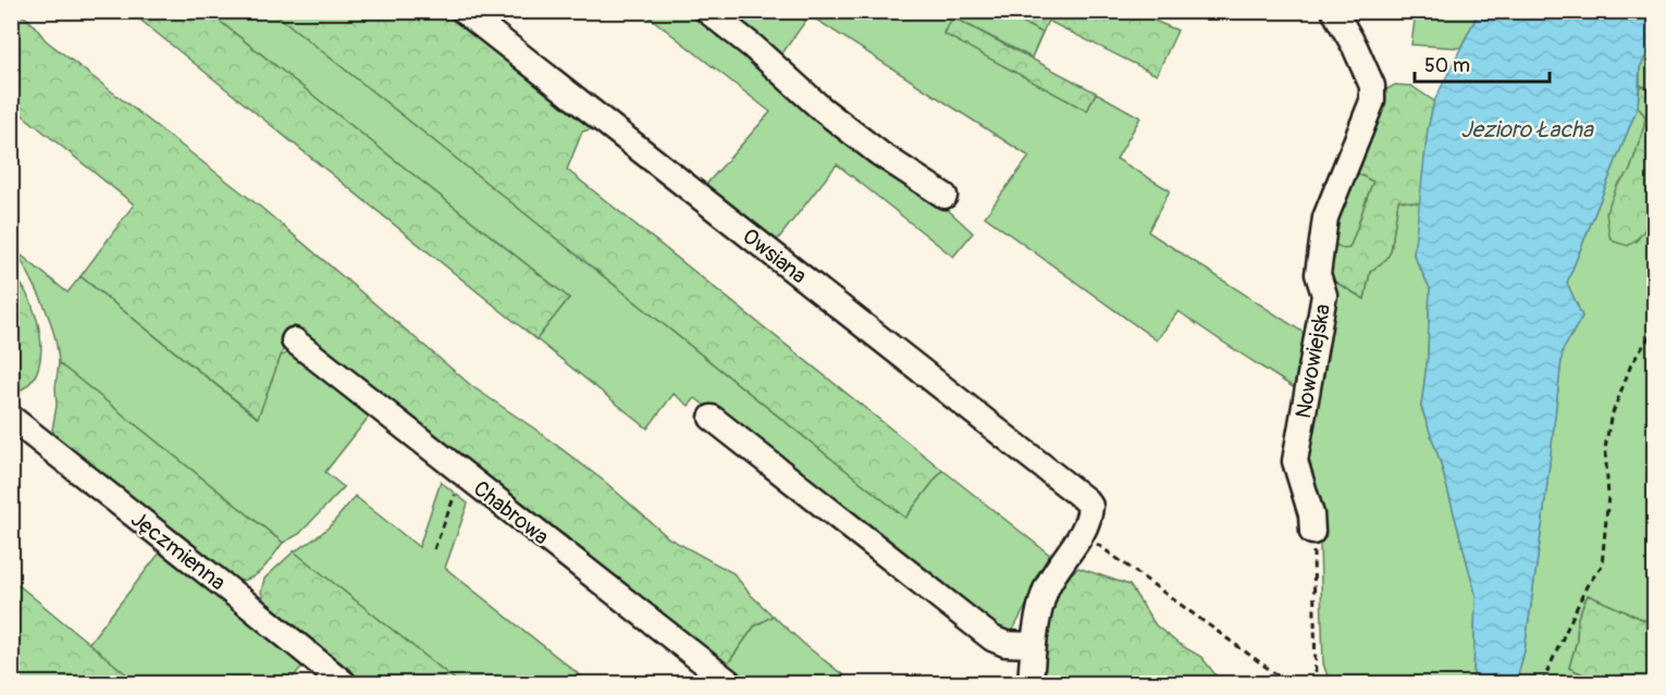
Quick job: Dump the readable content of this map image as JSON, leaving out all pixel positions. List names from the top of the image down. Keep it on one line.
{"streets":{"street":["Owsiana","Nowowiejska","Chabrowa","Jęczmienna"]},"water":["Jezioro Łacha"],"scale_bar":"50 m"}
